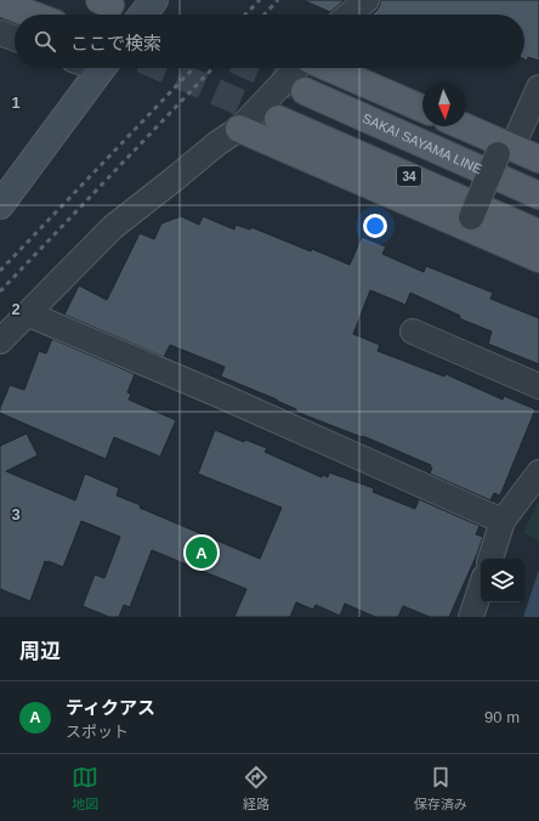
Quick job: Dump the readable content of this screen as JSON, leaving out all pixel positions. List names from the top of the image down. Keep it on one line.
{"streets":{"main road":["SAKAI SAYAMA LINE","34"]},"north":"bottom","page":{"search":"ここで検索","pins":"A","heading":"周辺","list":[{"mark":"A","name":"ティクアス","note":"スポット","value":"90 m"}],"nav":["地図","経路","保存済み"]},"grid":{"rows":["1","2","3"]}}
